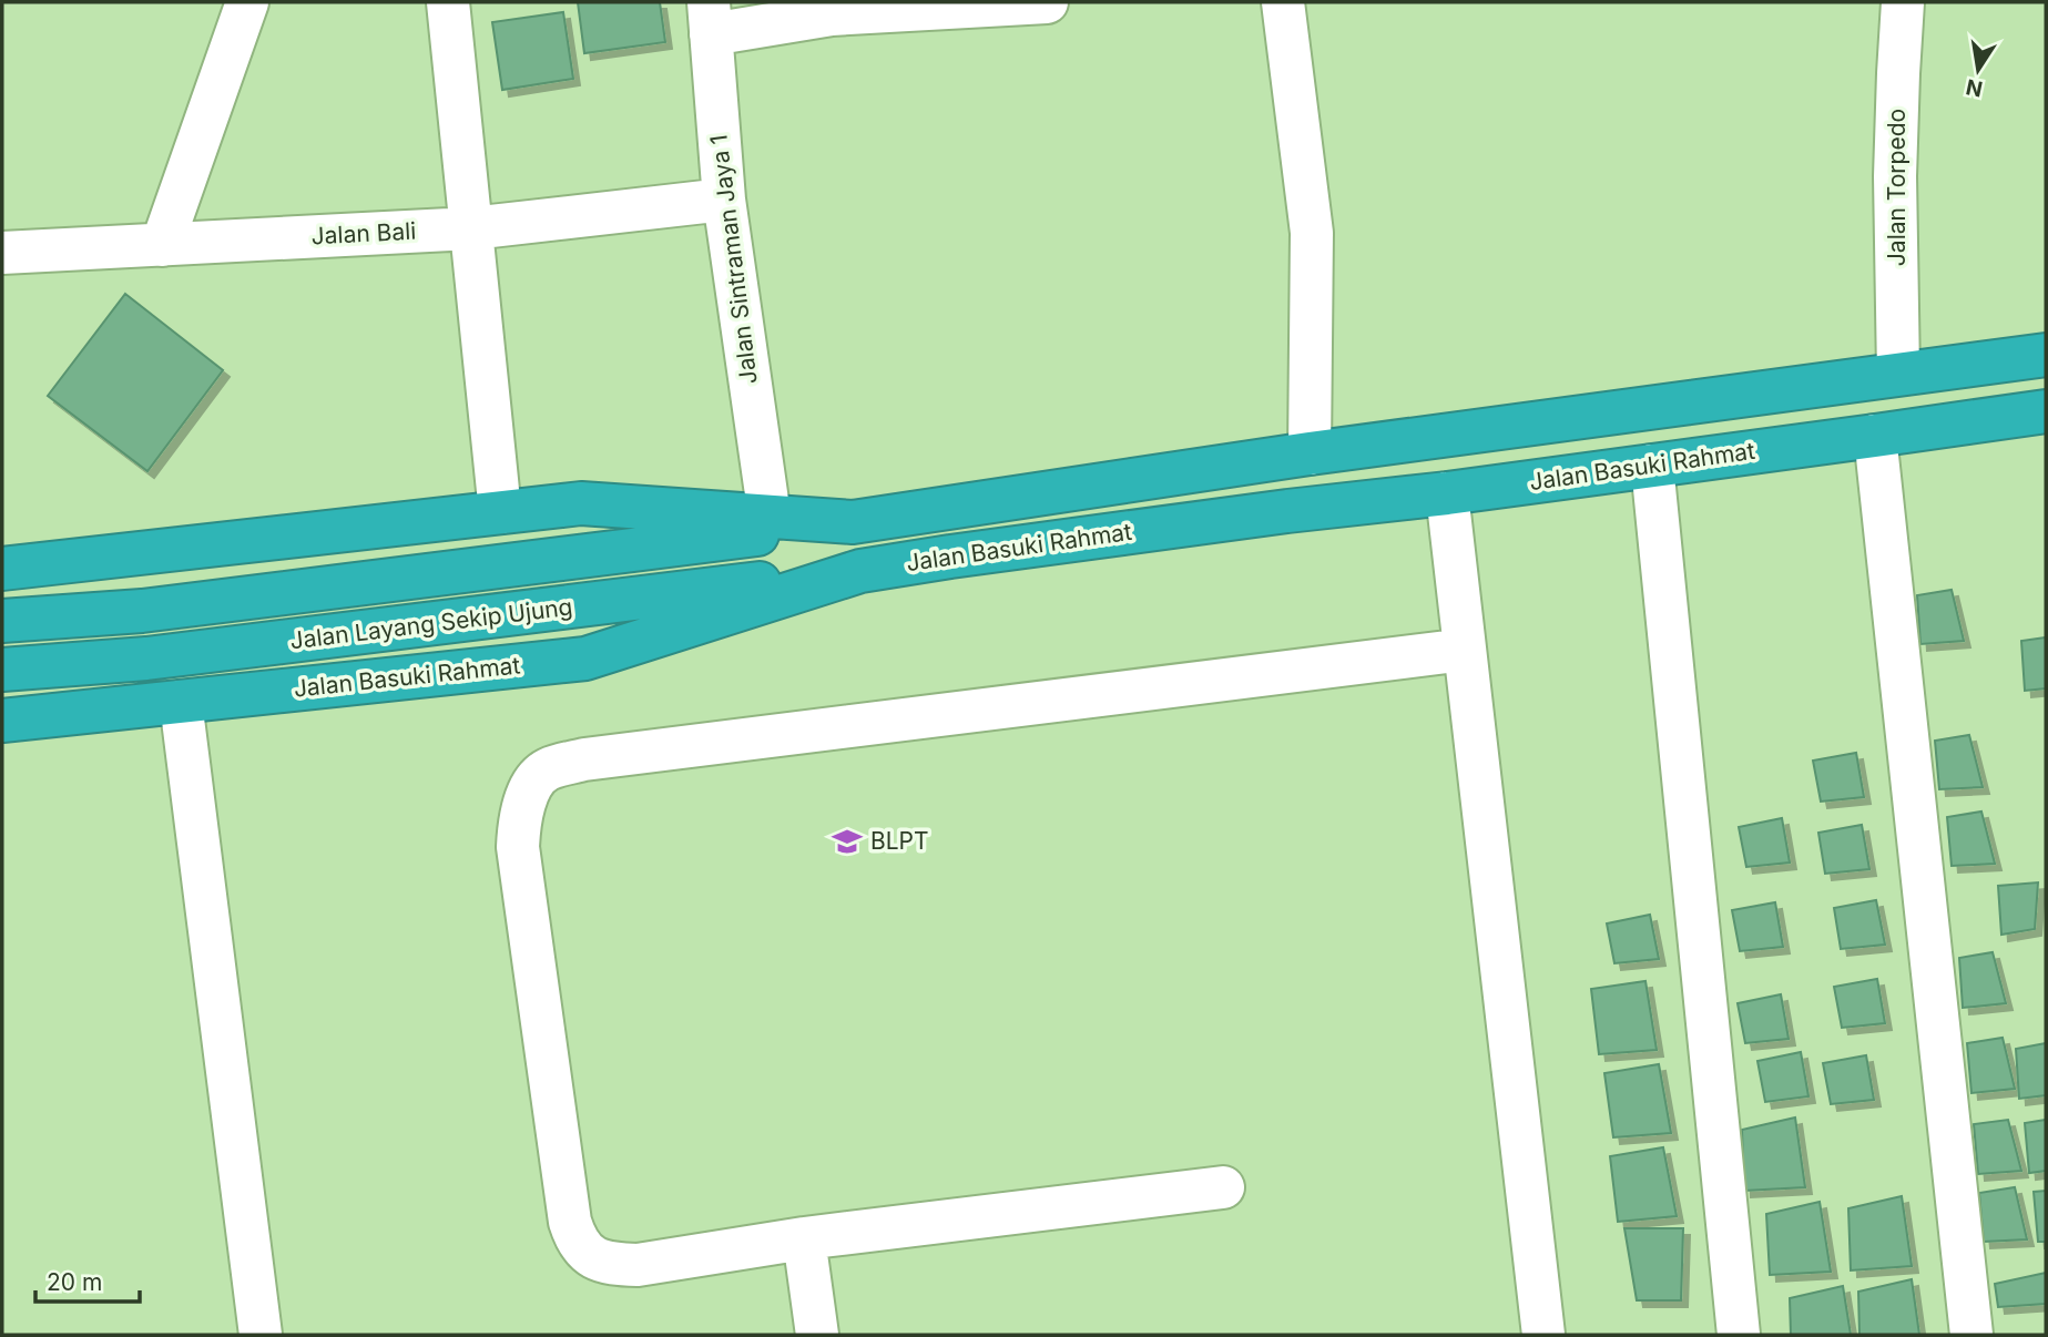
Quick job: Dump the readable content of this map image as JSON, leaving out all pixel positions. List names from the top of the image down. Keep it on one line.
{"streets":{"highway":["Jalan Basuki Rahmat","Jalan Layang Sekip Ujung"],"street":["Jalan Torpedo","Jalan Bali","Jalan Sintraman Jaya 1"]},"crossings":[["Jalan Torpedo","Jalan Basuki Rahmat"],["Jalan Bali","Jalan Sintraman Jaya 1"],["Jalan Sintraman Jaya 1","Jalan Basuki Rahmat"],["Jalan Basuki Rahmat","Jalan Layang Sekip Ujung"]],"places":{"school or university":["BLPT"]},"scale_bar":"20 m","north":"bottom"}
